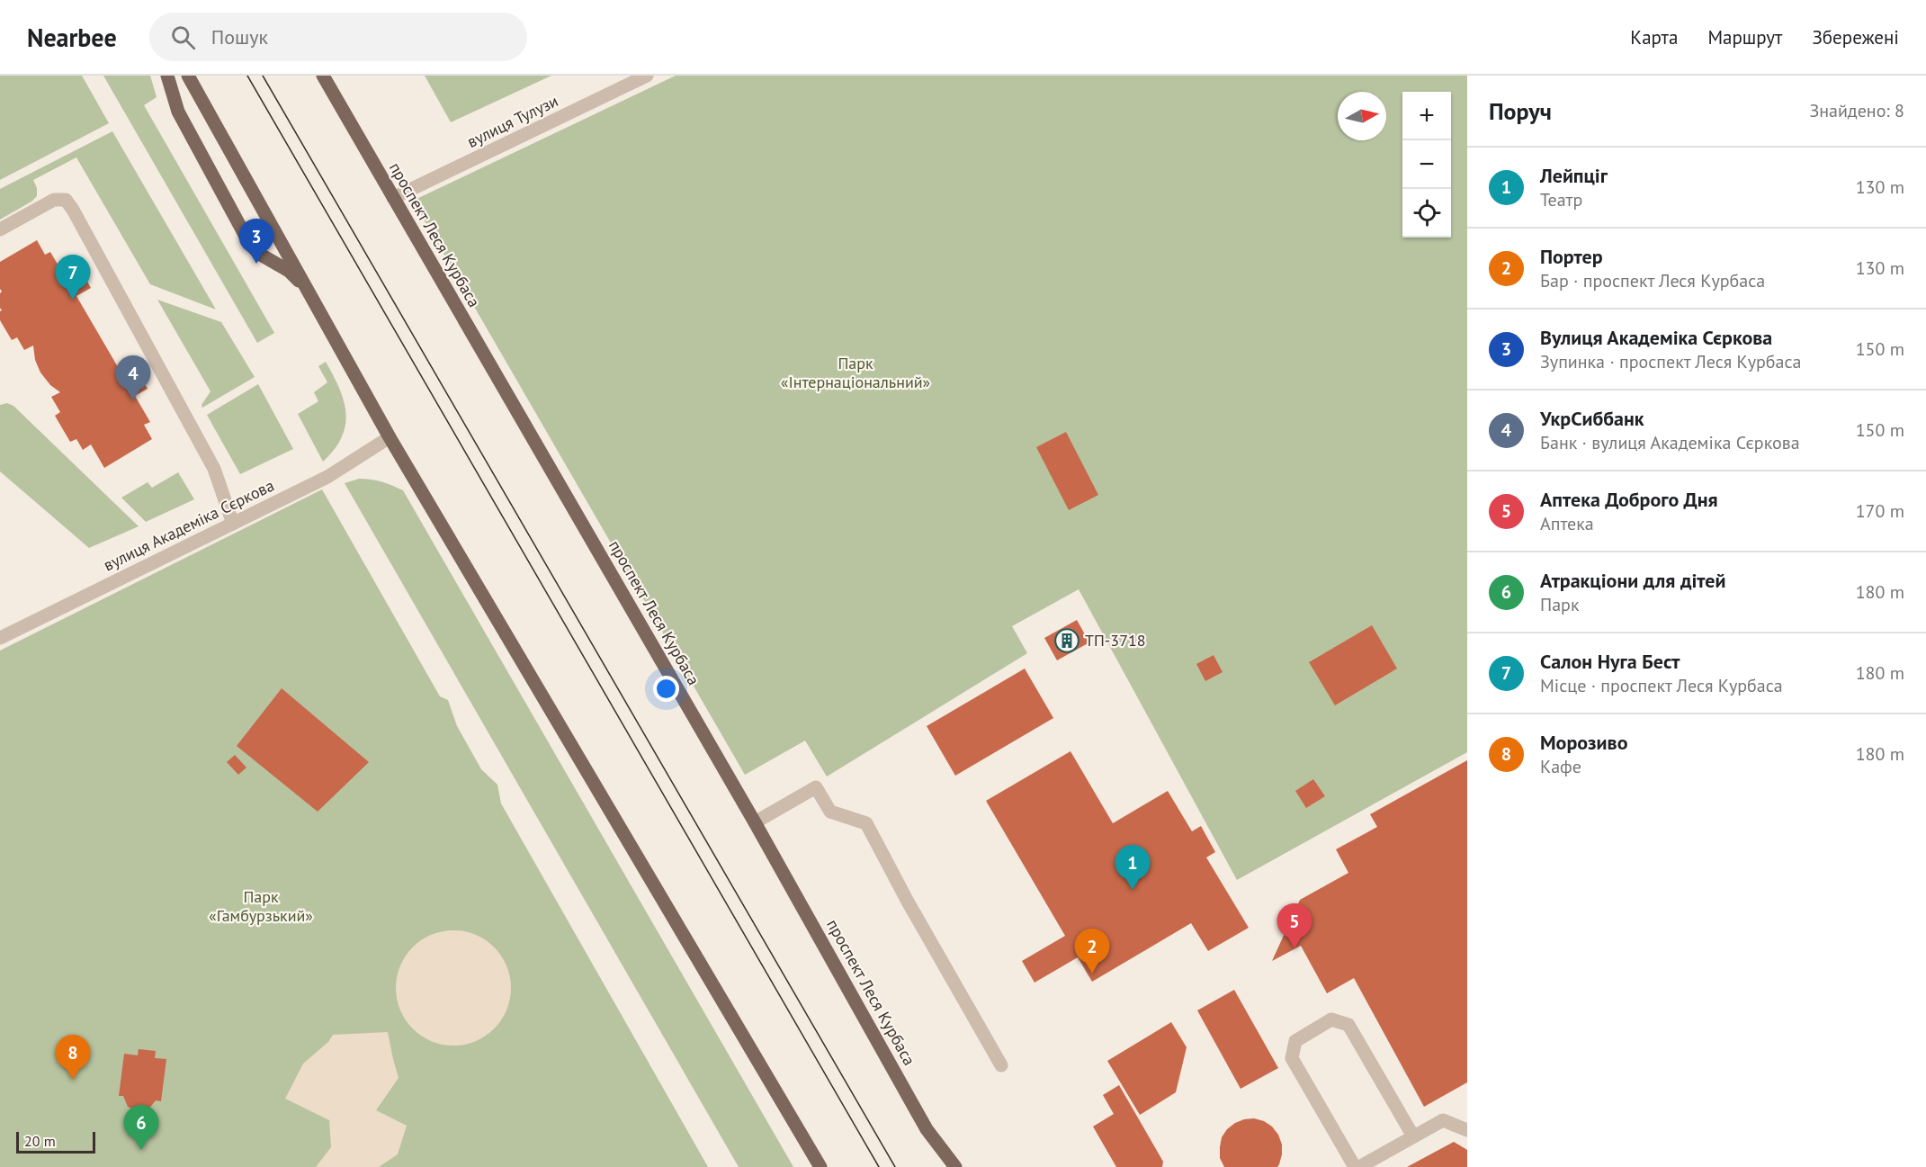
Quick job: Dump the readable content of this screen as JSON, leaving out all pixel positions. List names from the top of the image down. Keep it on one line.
{"streets":{"main road":["проспект Леся Курбаса"],"street":["вулиця Тулузи","вулиця Академіка Сєркова"]},"crossings":[["вулиця Тулузи","проспект Леся Курбаса"]],"parks":["Парк «Інтернаціональний»","Парк «Гамбурзький»"],"places":{"building":["ТП-3718"]},"scale_bar":"20 m","north":"right","page":{"header":"Nearbee","search":"Пошук","nav":["Карта","Маршрут","Збережені"],"heading":["Поруч","Знайдено: 8"],"map_buttons":["+","−"],"list":[{"mark":"1","name":"Лейпціг","note":"Театр","value":"130 m"},{"mark":"2","name":"Портер","note":"Бар · проспект Леся Курбаса","value":"130 m"},{"mark":"3","name":"Вулиця Академіка Сєркова","note":"Зупинка · проспект Леся Курбаса","value":"150 m"},{"mark":"4","name":"УкрСиббанк","note":"Банк · вулиця Академіка Сєркова","value":"150 m"},{"mark":"5","name":"Аптека Доброго Дня","note":"Аптека","value":"170 m"},{"mark":"6","name":"Атракціони для дітей","note":"Парк","value":"180 m"},{"mark":"7","name":"Салон Нуга Бест","note":"Місце · проспект Леся Курбаса","value":"180 m"},{"mark":"8","name":"Морозиво","note":"Кафе","value":"180 m"}],"pins":["3","7","4","1","5","2","8","6"],"scale":"20 m"}}
